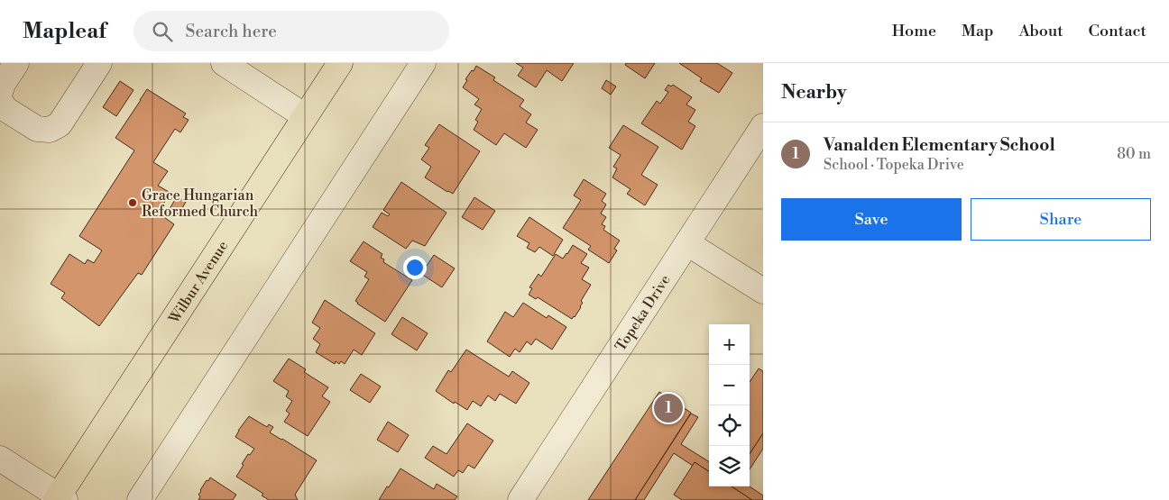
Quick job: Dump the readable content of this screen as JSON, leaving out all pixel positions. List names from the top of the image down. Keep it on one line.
{"streets":{"main road":["Wilbur Avenue"],"street":["Topeka Drive"]},"places":["Grace Hungarian Reformed Church"],"page":{"header":"Mapleaf","search":"Search here","nav":["Home","Map","About","Contact"],"heading":"Nearby","list":[{"mark":"1","name":"Vanalden Elementary School","note":"School · Topeka Drive","value":"80 m"}],"buttons":["Save","Share"],"map_buttons":["+","−"],"pins":"1"}}
